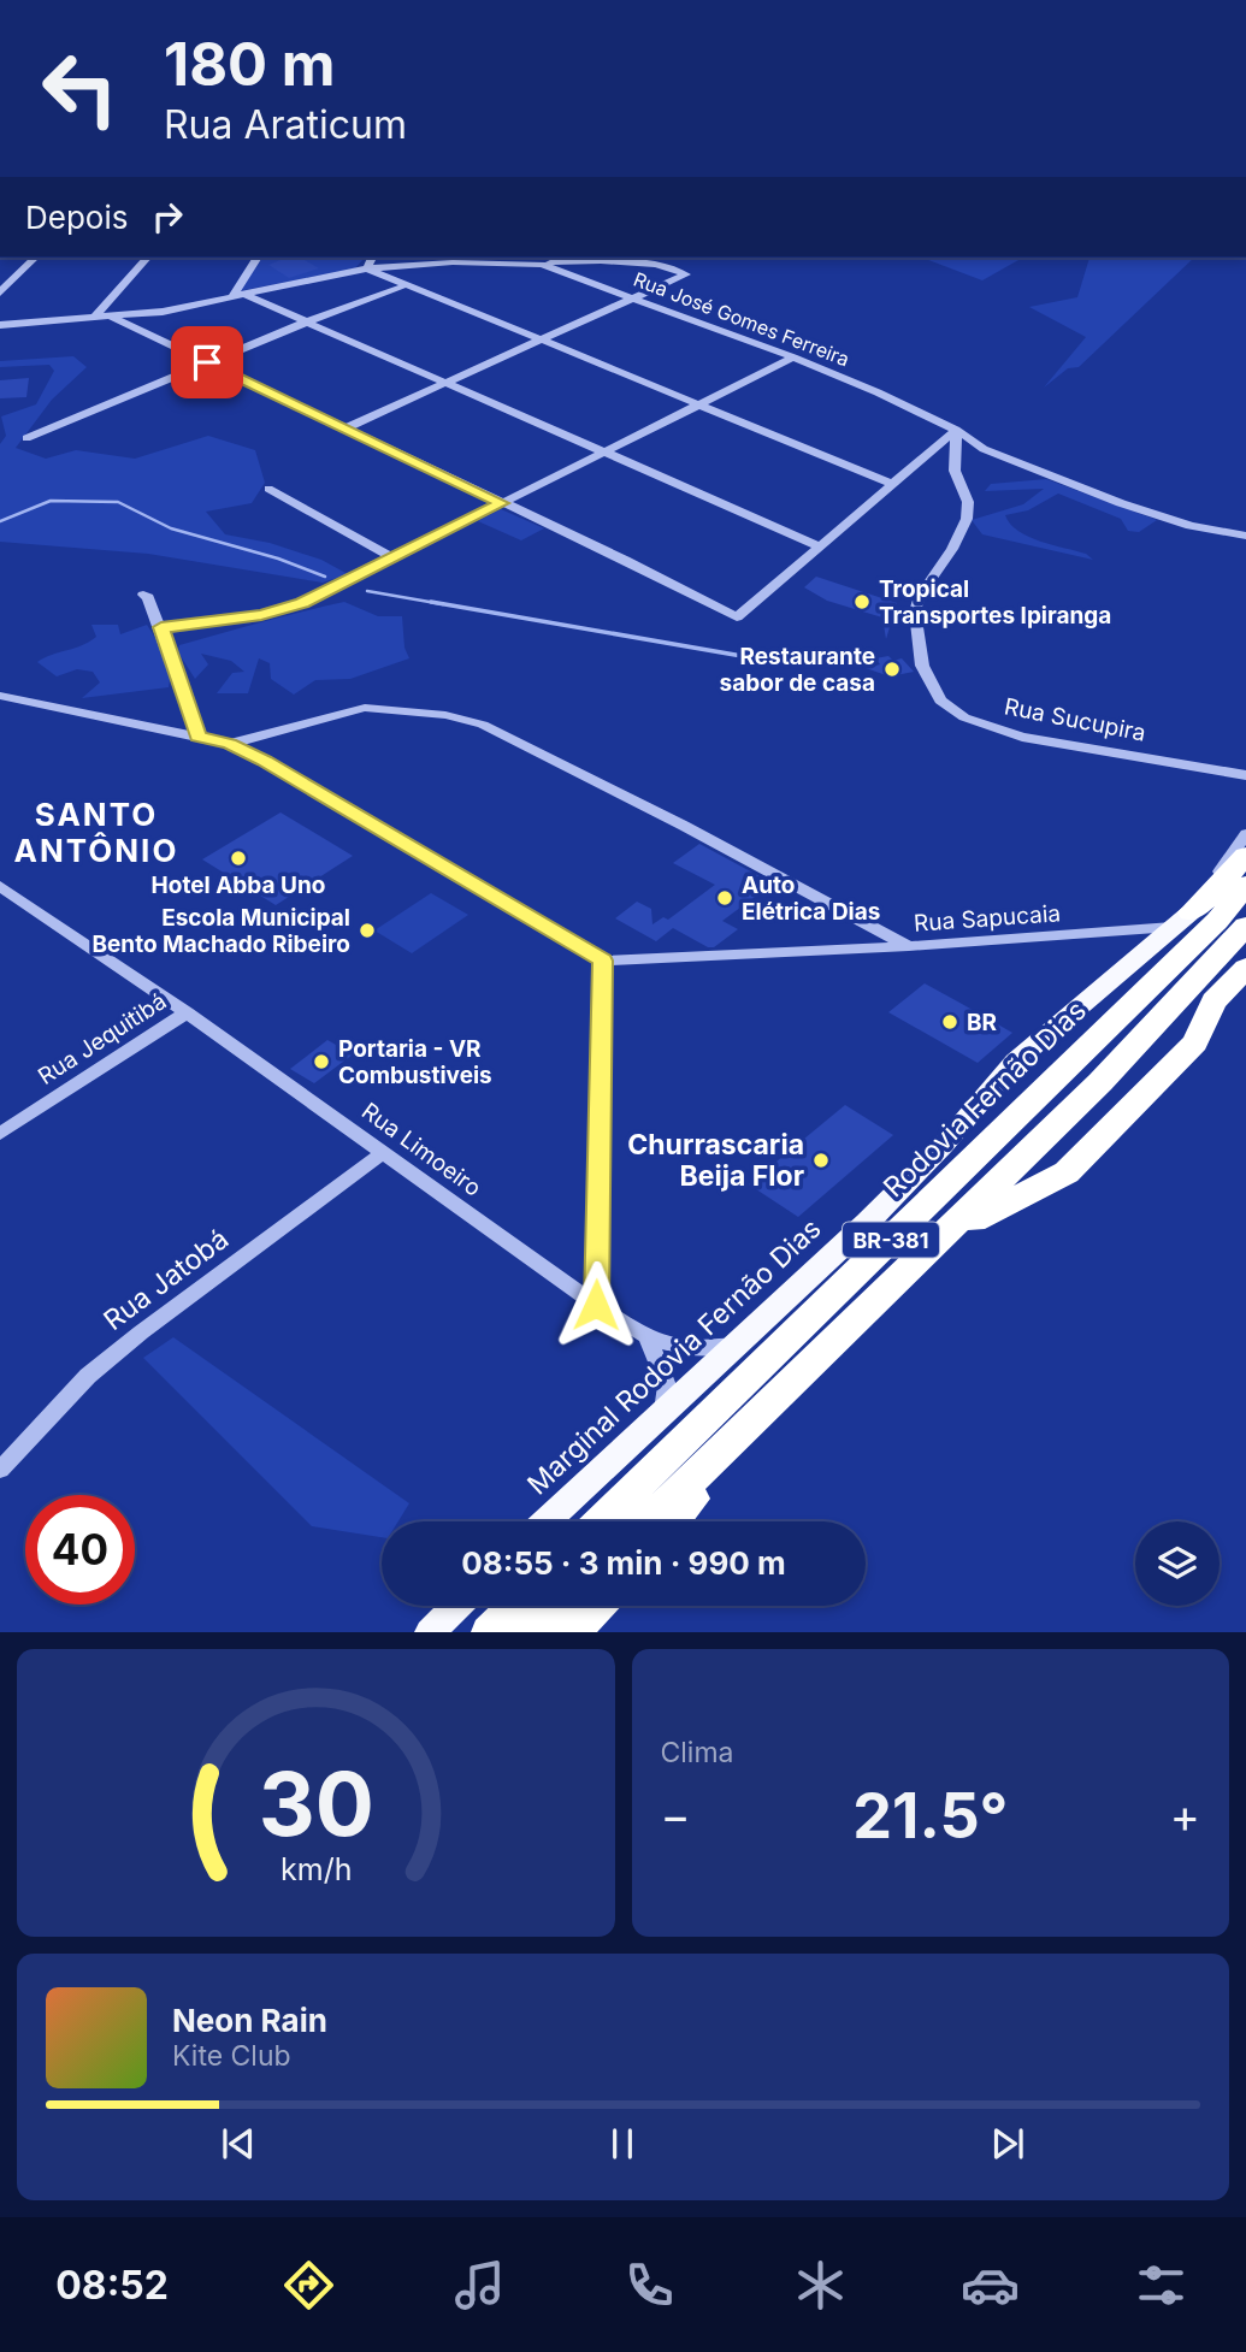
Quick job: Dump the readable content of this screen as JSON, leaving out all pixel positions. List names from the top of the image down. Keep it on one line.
{"streets":{"highway":["Rodovia Fernão Dias","BR-381"],"main road":["Marginal Rodovia Fernão Dias"],"street":["Rua José Gomes Ferreira","Rua Sucupira","Rua Sapucaia","Rua Jequitibá","Rua Limoeiro","Rua Jatobá"]},"crossings":[["Rua José Gomes Ferreira","Rua Sucupira"],["Rua Sapucaia","BR-381"],["Rua Sapucaia","Marginal Rodovia Fernão Dias"],["Rua Jequitibá","Rua Limoeiro"],["Rua Limoeiro","Rua Jatobá"],["Rua Limoeiro","Marginal Rodovia Fernão Dias"],["BR-381","Marginal Rodovia Fernão Dias"]],"districts":["SANTO ANTÔNIO"],"places":["Tropical Transportes Ipiranga","Restaurante sabor de casa","Hotel Abba Uno","Auto Elétrica Dias","Escola Municipal Bento Machado Ribeiro","BR","Portaria - VR Combustiveis","Churrascaria Beija Flor"],"page":{"turn":["180 m","Rua Araticum"],"then":"Depois","limit":"40","trip":"08:55 · 3 min · 990 m","tile":"Clima","heat":["−","21.5°","+"],"song":["Neon Rain","Kite Club"],"tabs":"08:52","gauge":["30","km/h"]}}
